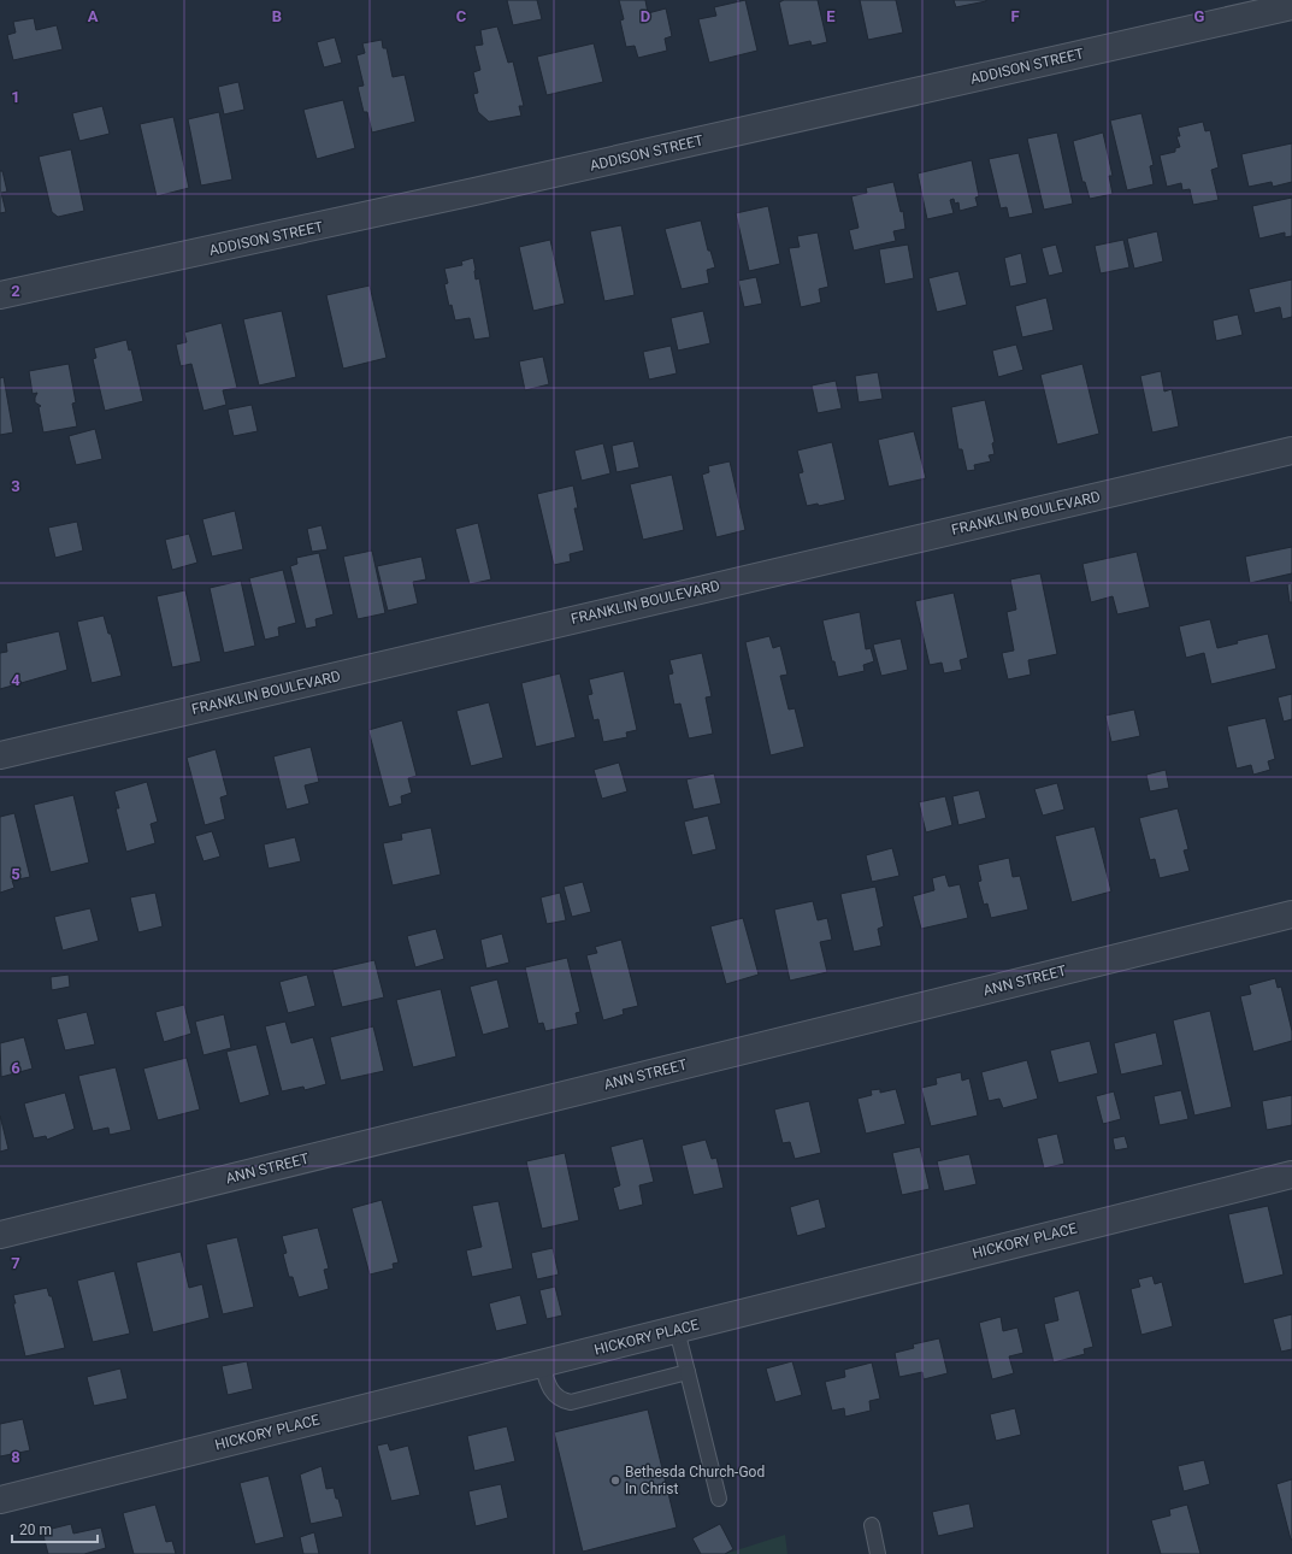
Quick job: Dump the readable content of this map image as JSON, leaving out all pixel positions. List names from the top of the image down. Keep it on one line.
{"streets":{"street":["ADDISON STREET","FRANKLIN BOULEVARD","ANN STREET","HICKORY PLACE"]},"places":["Bethesda Church-God In Christ"],"scale_bar":"20 m","grid":{"columns":["A","B","C","D","E","F","G"],"rows":["1","2","3","4","5","6","7","8"]}}
